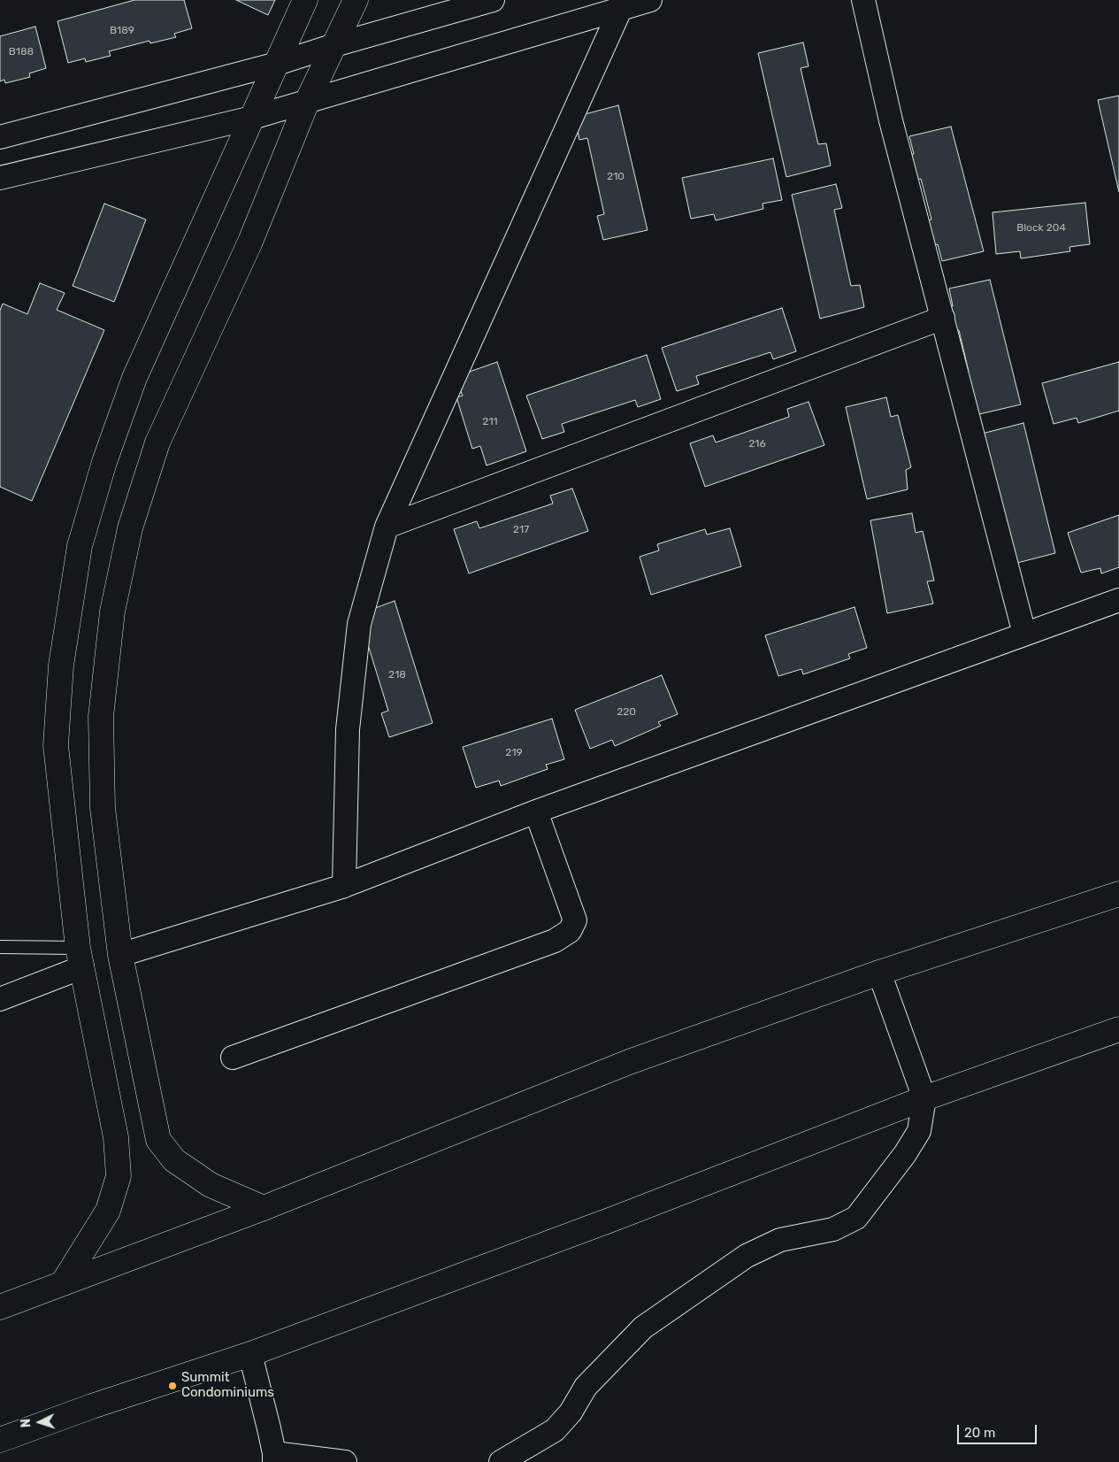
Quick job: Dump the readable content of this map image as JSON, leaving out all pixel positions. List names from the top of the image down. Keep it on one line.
{"places":["Summit Condominiums"],"house_numbers":["B189","B188","210","Block 204","211","216","217","218","220","219"],"scale_bar":"20 m","north":"left"}
